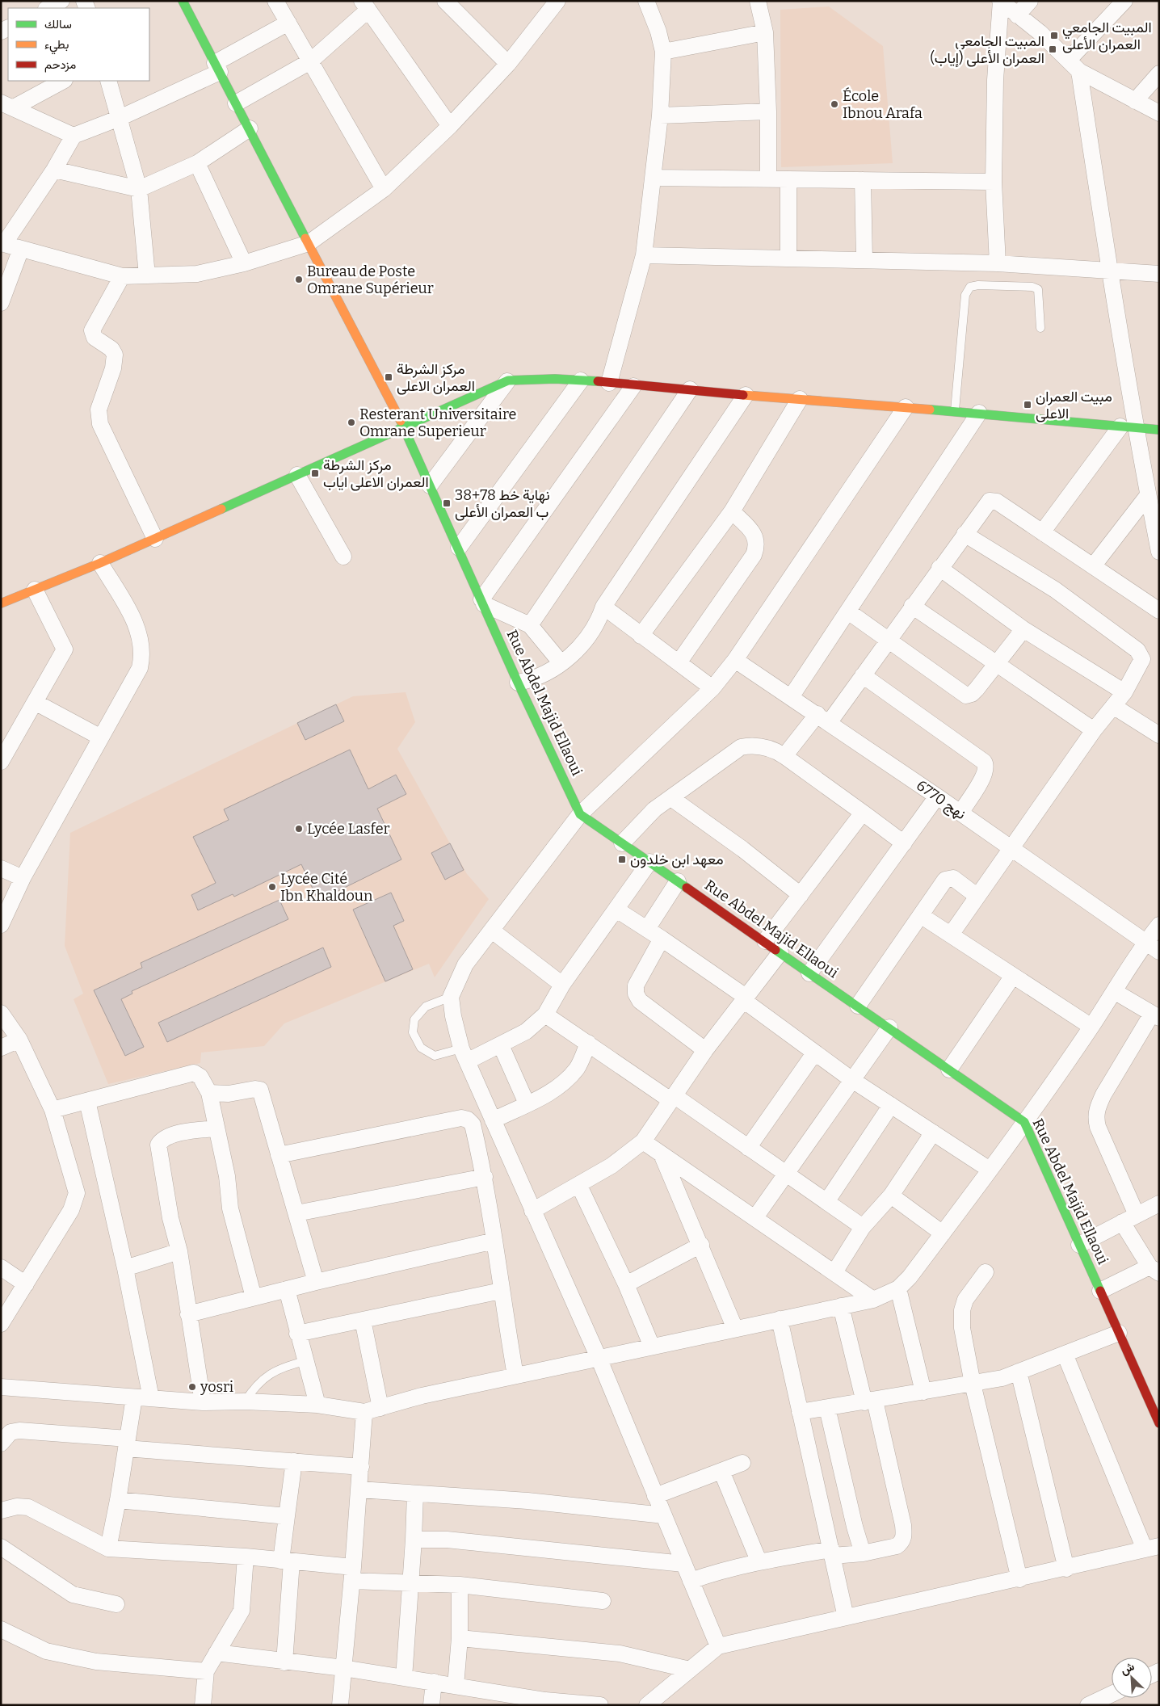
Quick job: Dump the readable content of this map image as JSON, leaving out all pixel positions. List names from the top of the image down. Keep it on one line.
{"streets":{"street":["Rue Abdel Majid Ellaoui","نهج 6770"]},"places":{"transit":["المبيت الجامعي العمران الأعلى","المبيت الجامعي العمران الأعلى (إياب)","مركز الشرطة العمران الاعلى","مبيت العمران الاعلى","مركز الشرطة العمران الاعلى اياب","نهاية خط 78+38 ب العمران الأعلى","معهد ابن خلدون"],"other":["École Ibnou Arafa","Bureau de Poste Omrane Supérieur","Resterant Universitaire Omrane Superieur","Lycée Lasfer","Lycée Cité Ibn Khaldoun","yosri"]},"legend":["سالك","بطيء","مزدحم"],"north":"top left"}
